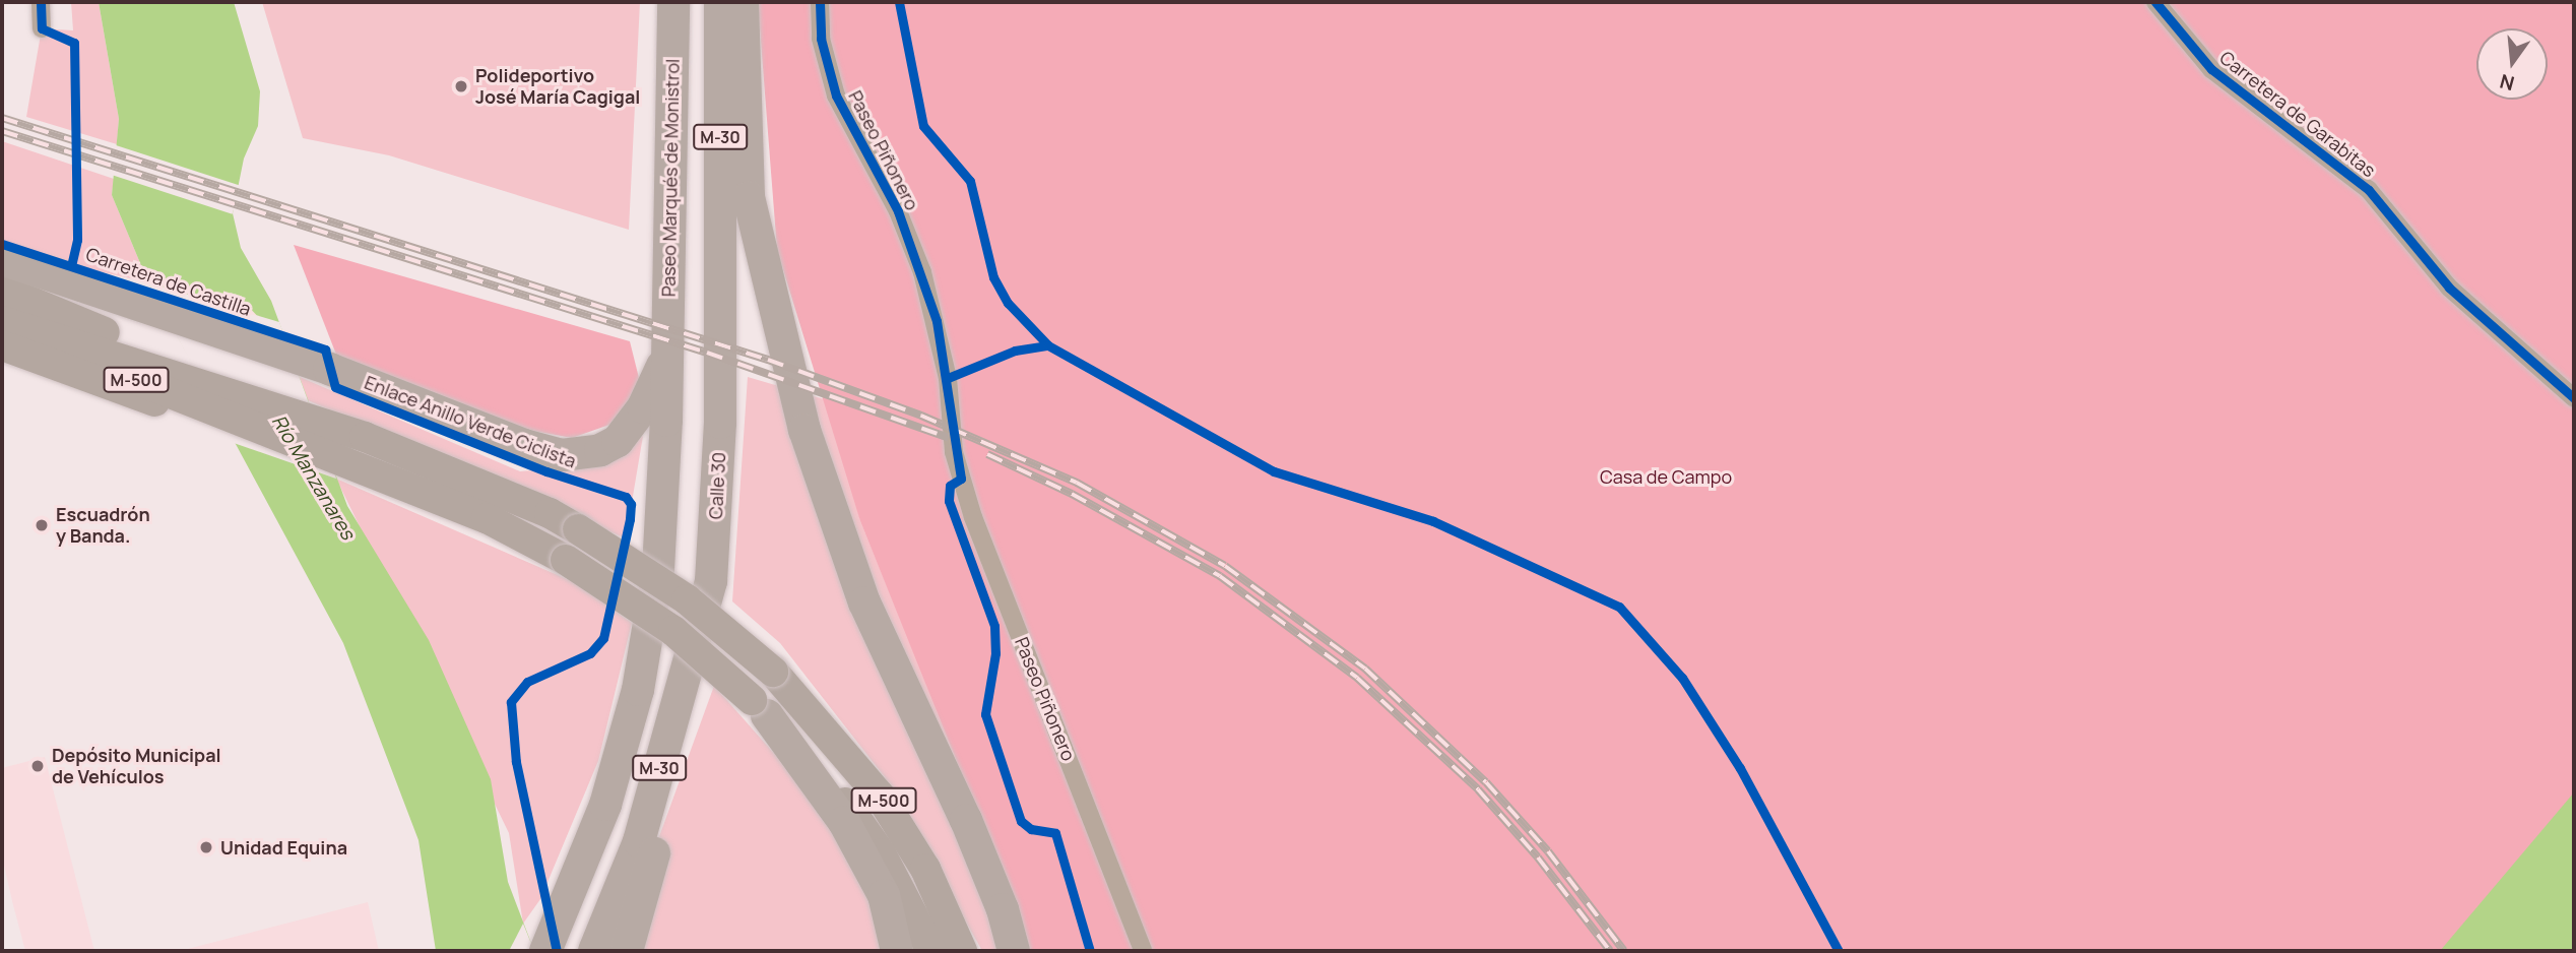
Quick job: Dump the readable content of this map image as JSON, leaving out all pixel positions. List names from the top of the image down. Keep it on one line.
{"streets":{"highway":["M-30","Paseo Marqués de Monistrol","M-500","Calle 30"],"street":["Carretera de Garabitas","Paseo Piñonero"],"cycle path":["Carretera de Castilla"]},"crossings":[["M-30","Paseo Marqués de Monistrol"]],"water":["Río Manzanares"],"parks":["Casa de Campo"],"places":["Polideportivo José María Cagigal","Escuadrón y Banda.","Depósito Municipal de Vehículos","Unidad Equina"],"north":"bottom"}
